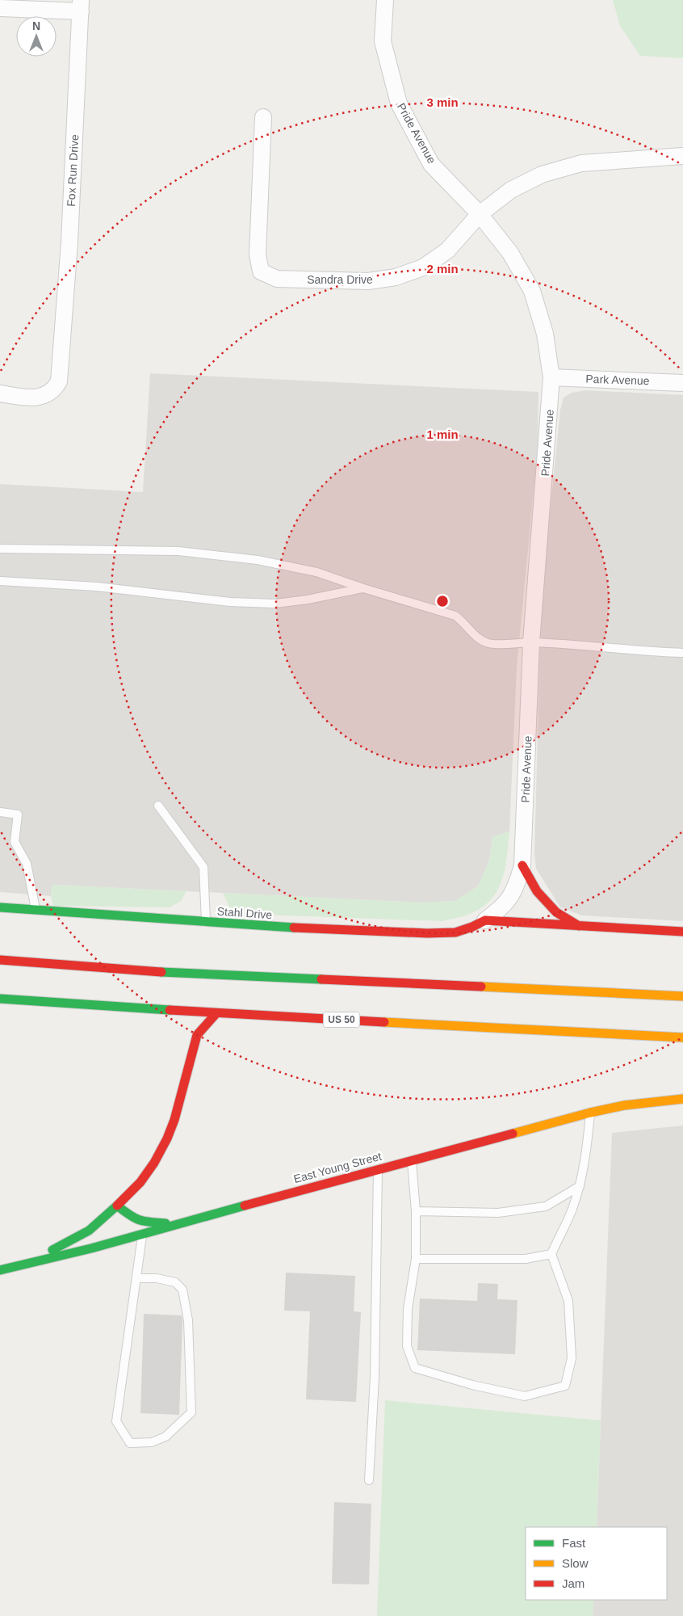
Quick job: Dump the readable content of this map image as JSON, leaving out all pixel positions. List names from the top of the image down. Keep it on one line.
{"streets":{"main road":["Stahl Drive","US 50","East Young Street"],"street":["Pride Avenue","Fox Run Drive","Sandra Drive","Park Avenue"]},"crossings":[["Pride Avenue","Sandra Drive"],["Pride Avenue","Park Avenue"],["Pride Avenue","Stahl Drive"],["US 50","East Young Street"]],"legend":["Fast","Slow","Jam"],"north":"top","rings":["3 min","2 min","1 min"]}
